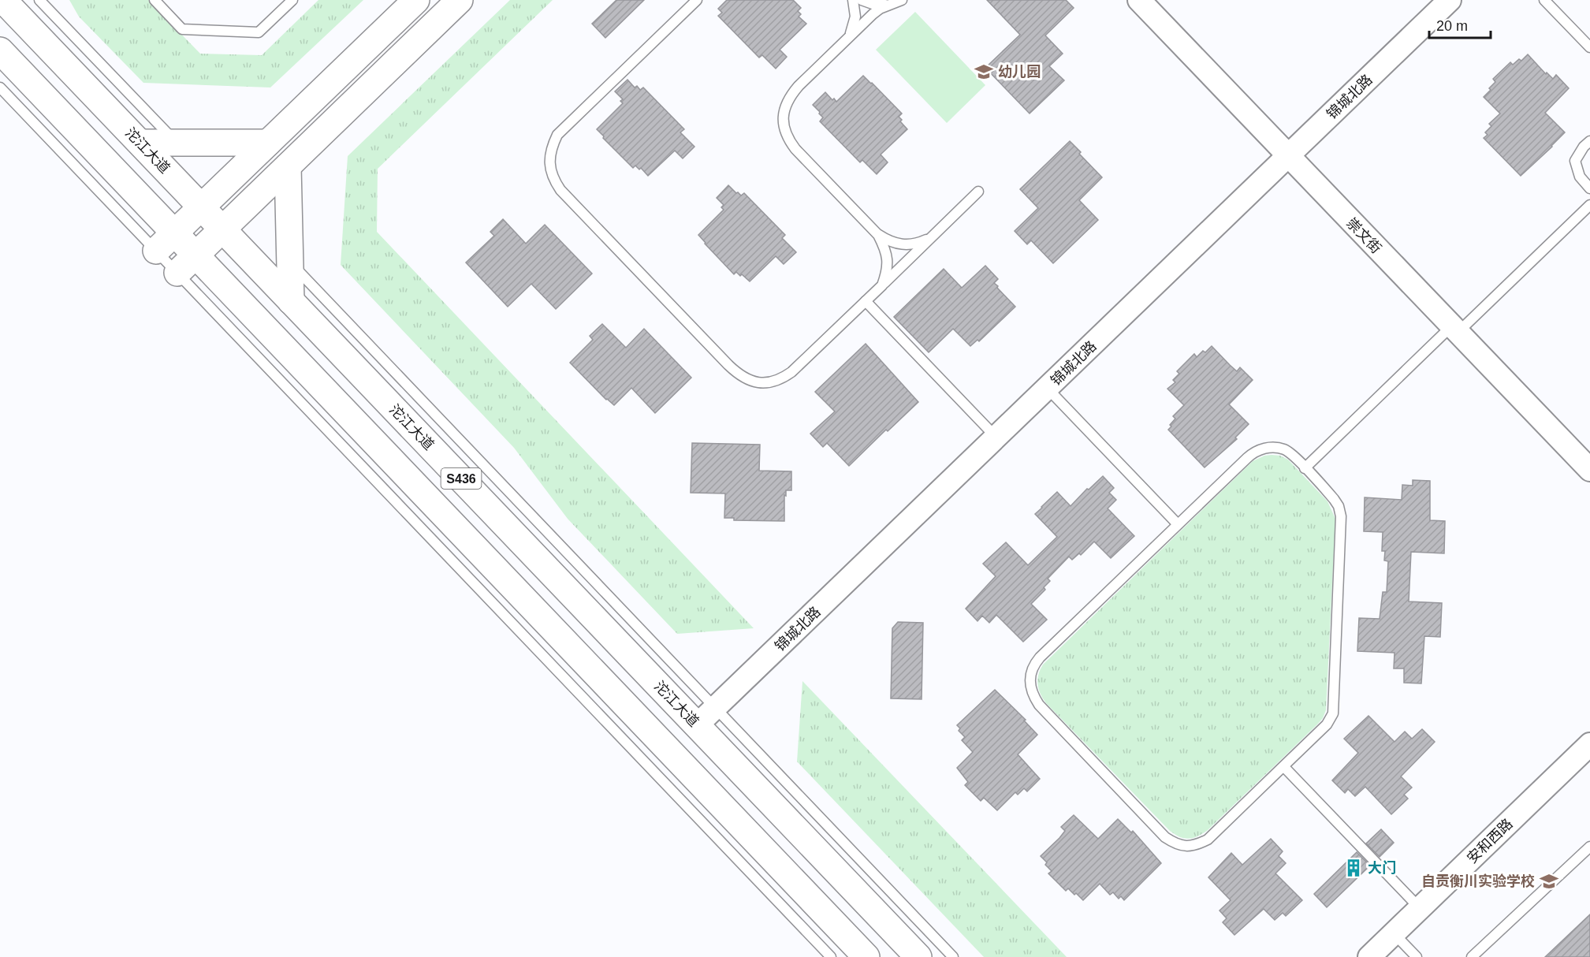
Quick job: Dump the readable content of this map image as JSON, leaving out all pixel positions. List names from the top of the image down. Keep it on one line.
{"streets":{"main road":["沱江大道","S436"],"street":["锦城北路","崇文街","安和西路"]},"crossings":[["锦城北路","沱江大道"],["锦城北路","崇文街"]],"places":{"school or university":["幼儿园","自贡衡川实验学校"],"building":["大门"]},"scale_bar":"20 m"}
